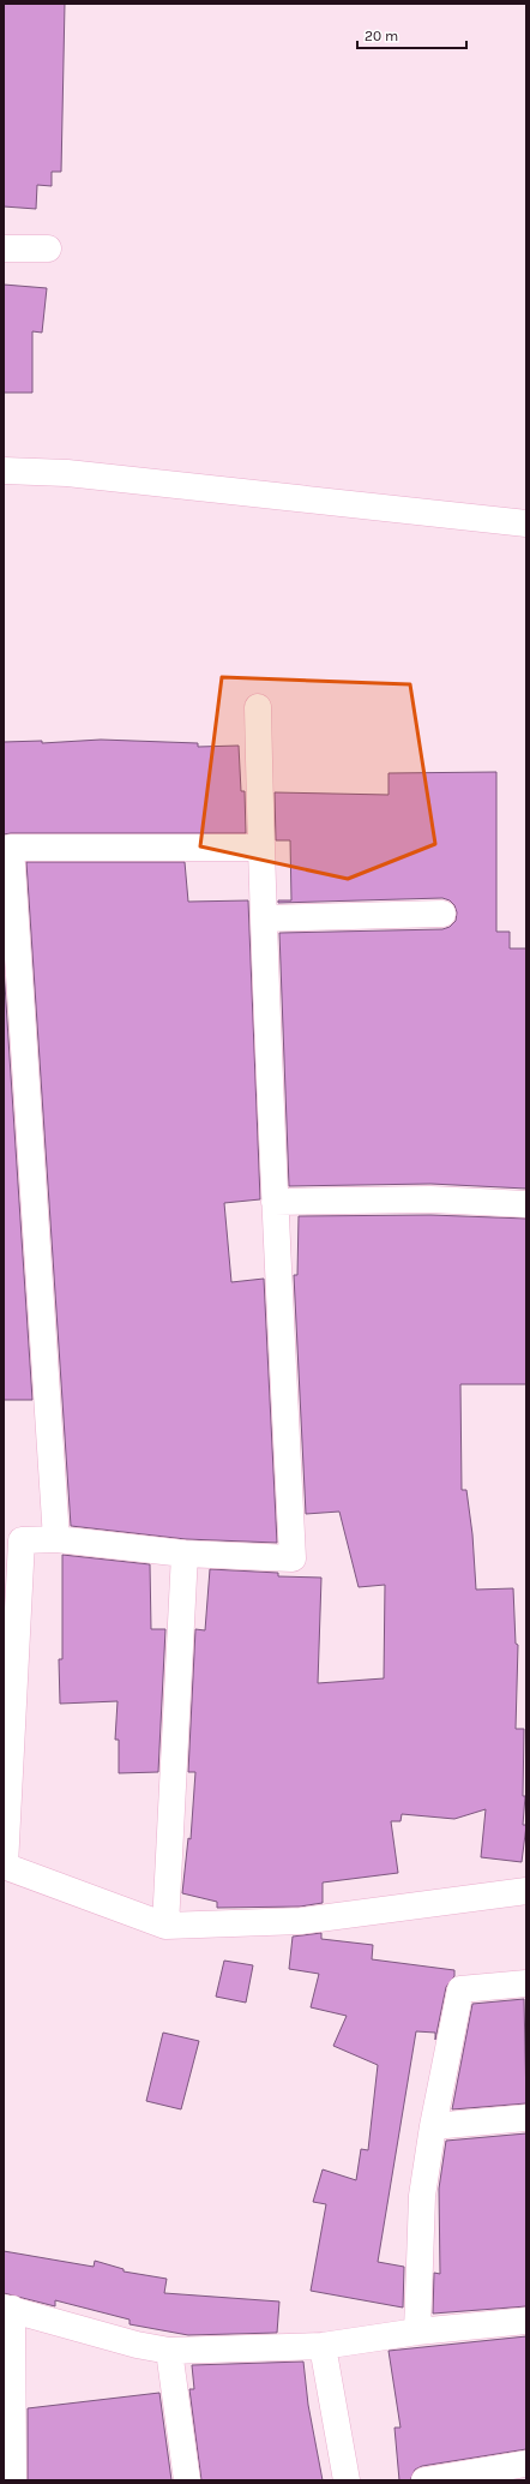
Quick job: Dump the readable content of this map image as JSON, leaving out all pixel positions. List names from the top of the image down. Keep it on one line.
{"scale_bar":"20 m"}
